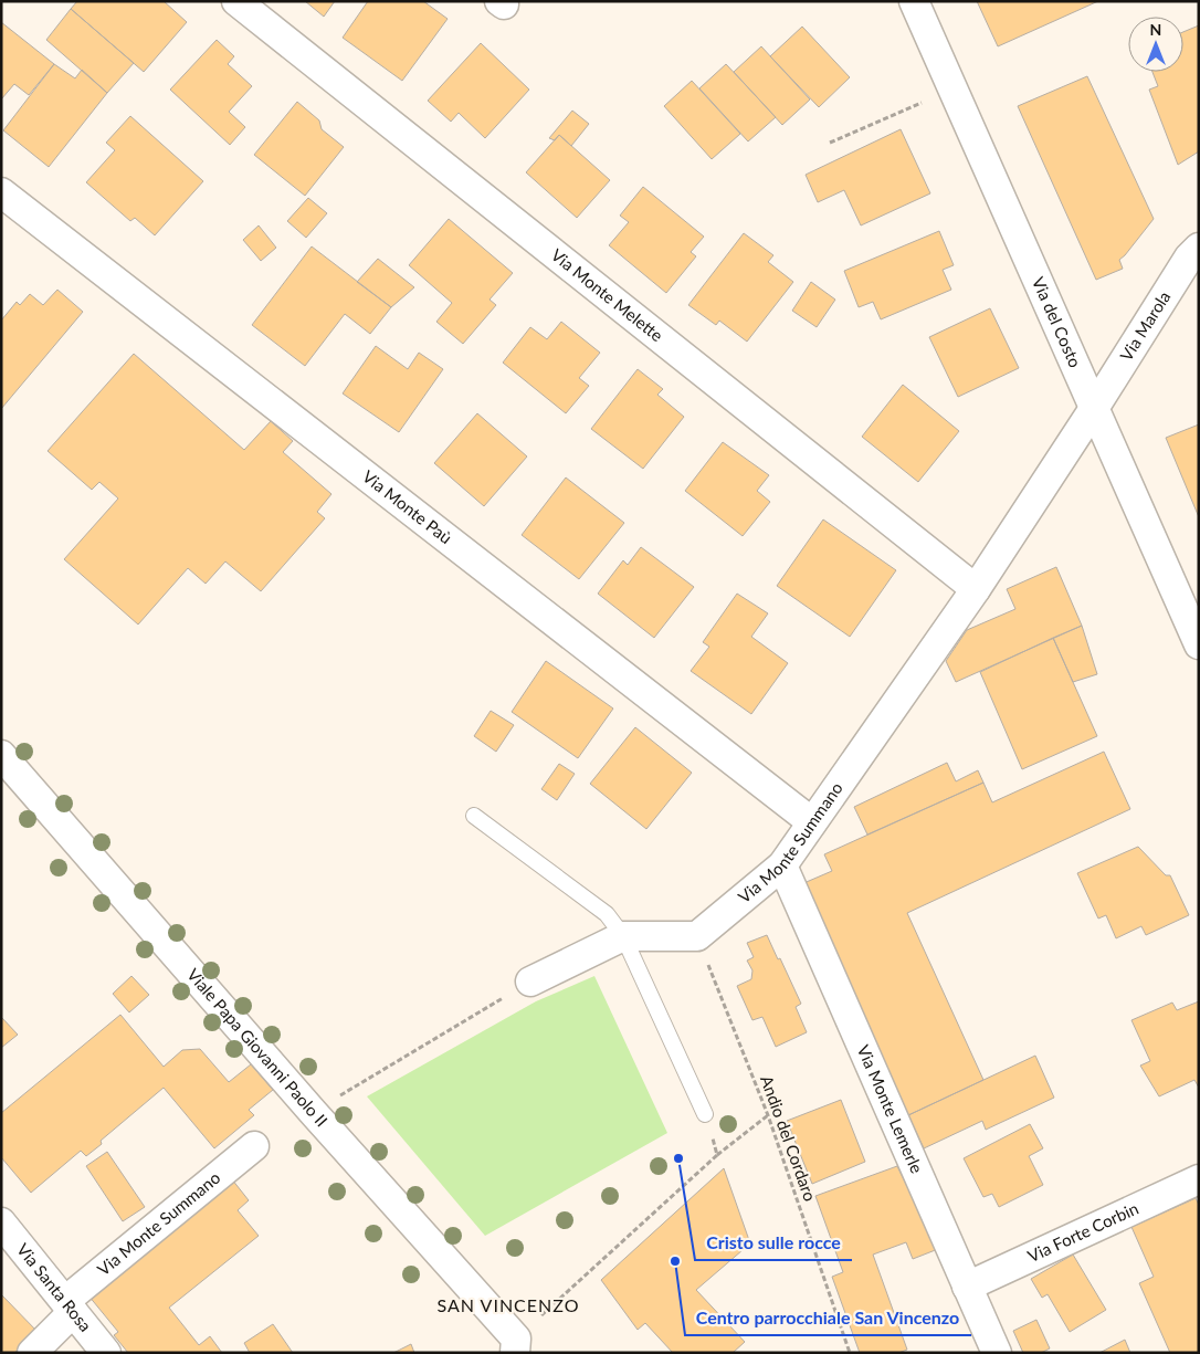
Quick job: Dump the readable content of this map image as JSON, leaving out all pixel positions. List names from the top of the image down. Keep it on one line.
{"streets":{"street":["Via Monte Melette","Via del Costo","Via Marola","Via Monte Paù","Via Monte Summano","Viale Papa Giovanni Paolo II","Via Monte Lemerle","Via Forte Corbin","Via Santa Rosa"],"path":["Andio del Cordaro"]},"crossings":[["Via Monte Melette","Via Monte Summano"],["Via del Costo","Via Marola"],["Via del Costo","Via Monte Summano"],["Via Marola","Via Monte Summano"],["Via Monte Paù","Via Monte Summano"],["Via Monte Summano","Via Monte Lemerle"],["Via Monte Summano","Andio del Cordaro"],["Via Monte Summano","Via Santa Rosa"],["Via Monte Lemerle","Via Forte Corbin"]],"districts":["SAN VINCENZO"],"places":["Cristo sulle rocce","Centro parrocchiale San Vincenzo"],"north":"top"}
